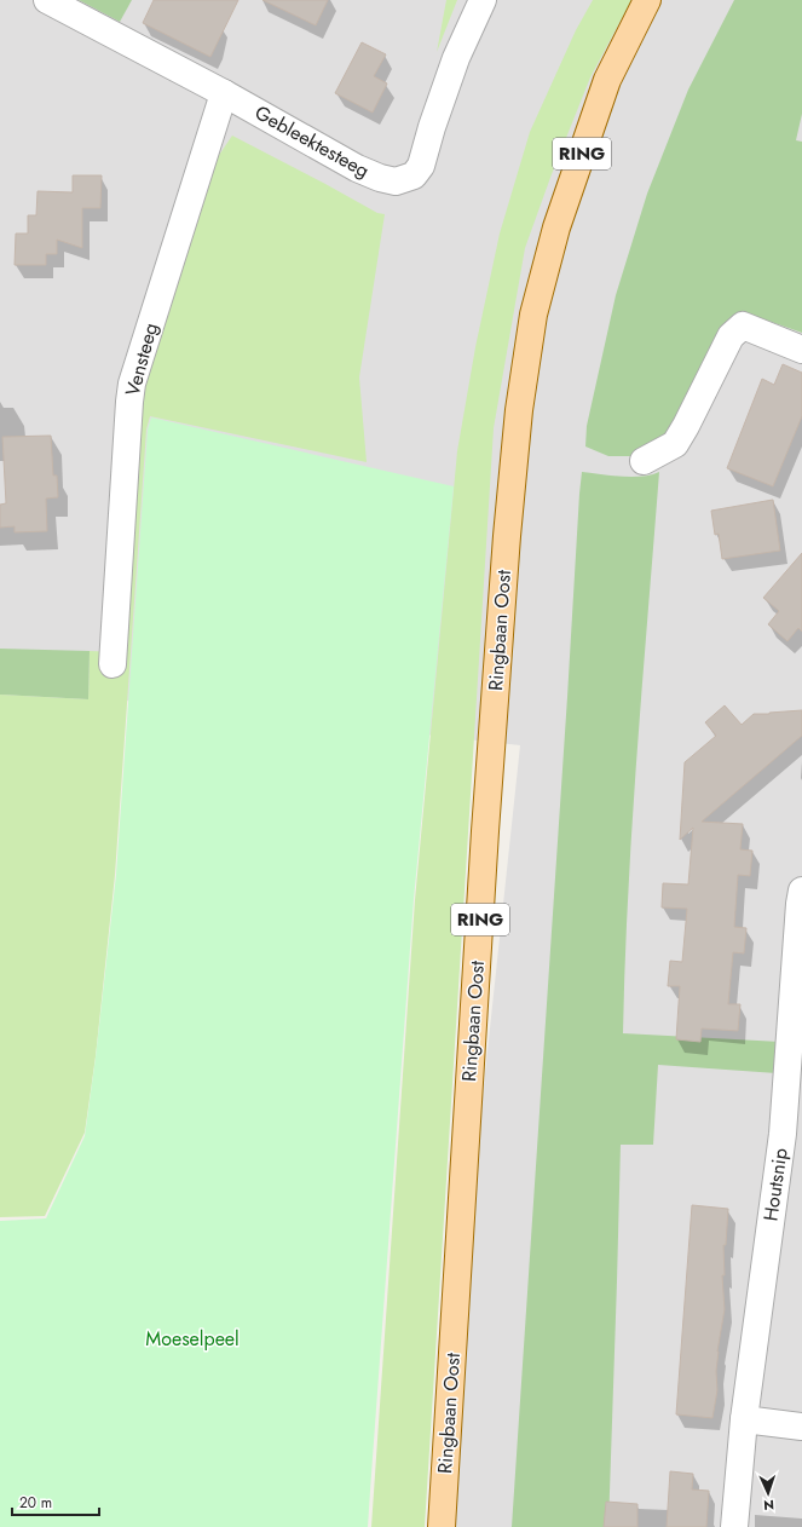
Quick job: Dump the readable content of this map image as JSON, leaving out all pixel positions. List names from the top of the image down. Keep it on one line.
{"streets":{"main road":["RING","Ringbaan Oost"],"street":["Gebleektesteeg","Vensteeg","Houtsnip"]},"crossings":[["Gebleektesteeg","Vensteeg"]],"parks":["Moeselpeel"],"scale_bar":"20 m","north":"bottom"}
